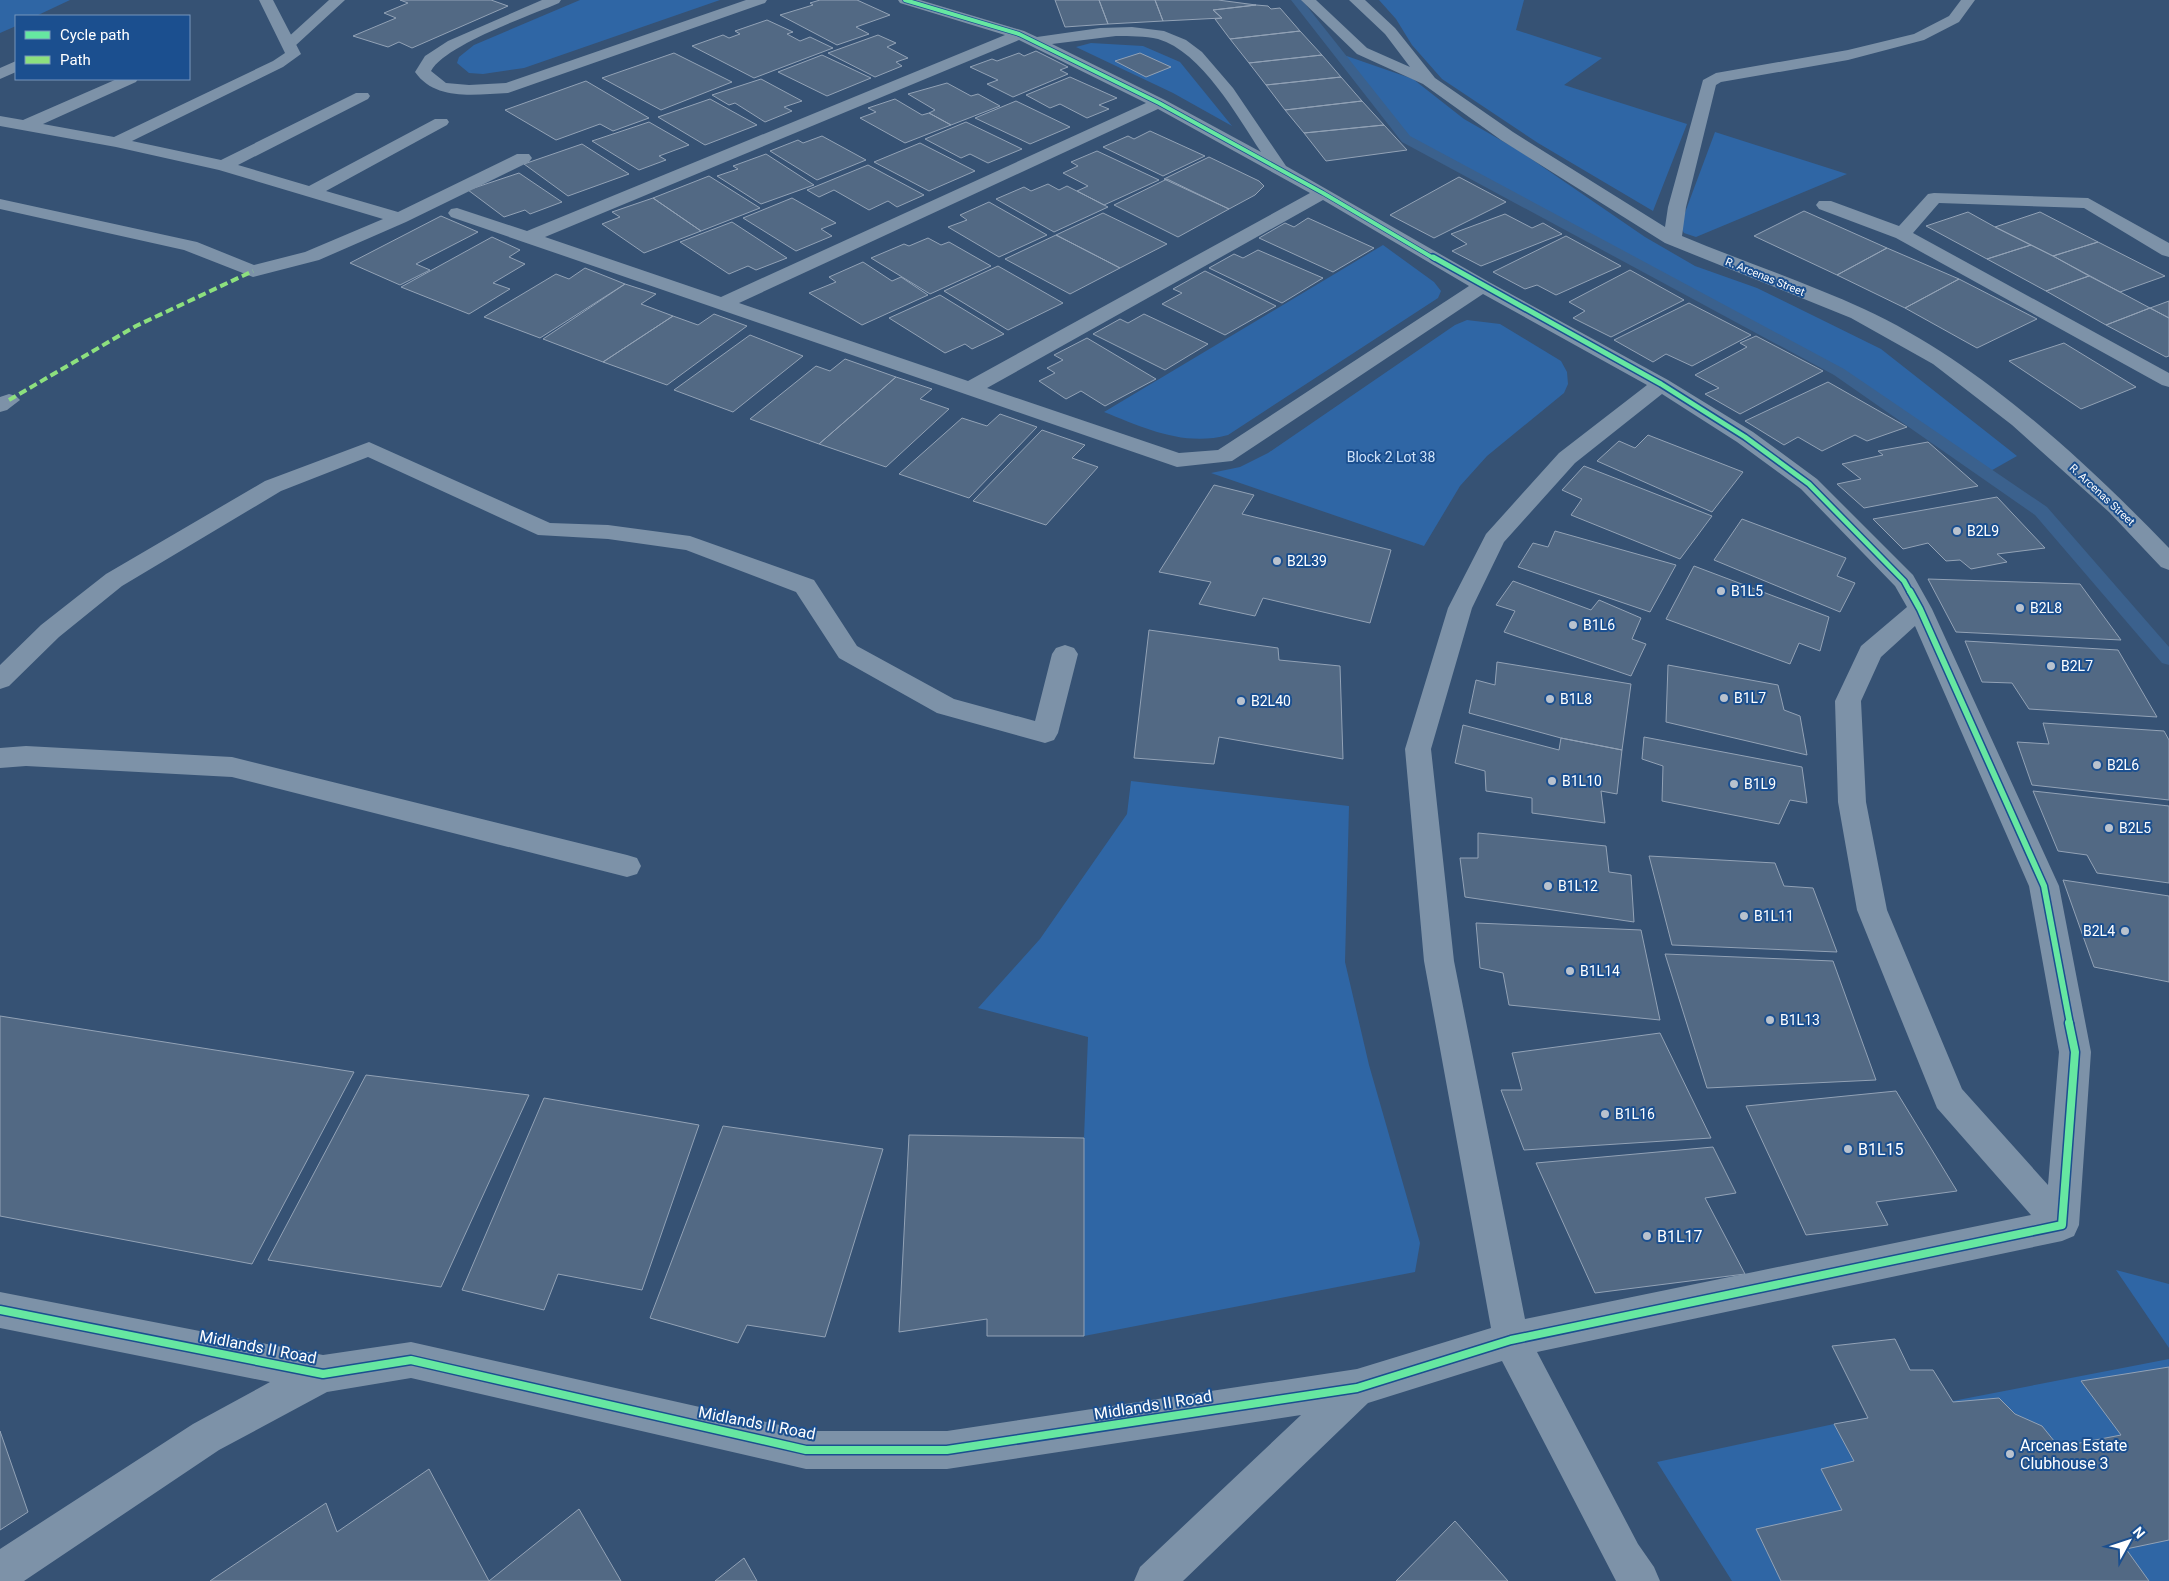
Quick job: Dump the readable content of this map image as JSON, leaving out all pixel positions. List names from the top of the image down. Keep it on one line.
{"streets":{"street":["R. Arcenas Street","Midlands II Road"]},"parks":["Block 2 Lot 38"],"places":["B2L9","B2L39","B1L5","B2L8","B1L6","B2L7","B1L7","B1L8","B2L40","B2L6","B1L10","B1L9","B2L5","B1L12","B1L11","B2L4","B1L14","B1L13","B1L16","B1L15","B1L17","Arcenas Estate Clubhouse 3"],"legend":["Cycle path","Path"],"north":"top right"}
